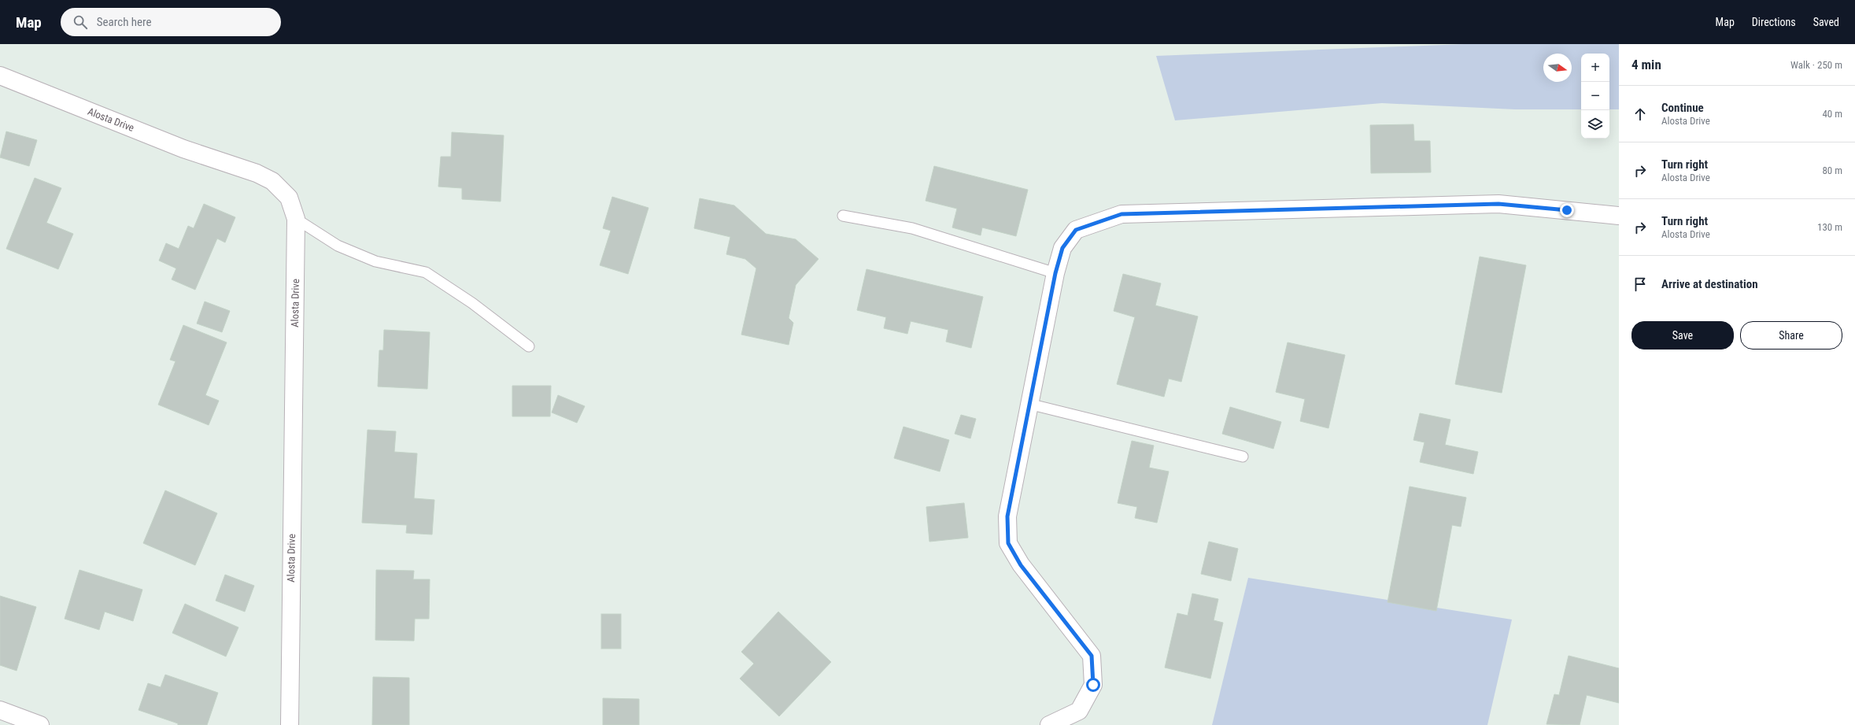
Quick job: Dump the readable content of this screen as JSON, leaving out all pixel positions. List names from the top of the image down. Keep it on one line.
{"streets":{"street":["Alosta Drive"]},"north":"right","page":{"header":"Map","search":"Search here","nav":["Map","Directions","Saved"],"heading":["4 min","Walk · 250 m"],"map_buttons":["+","−"],"list":[["Continue","Alosta Drive","40 m"],["Turn right","Alosta Drive","80 m"],["Turn right","Alosta Drive","130 m"],"Arrive at destination"],"buttons":["Save","Share"]}}
